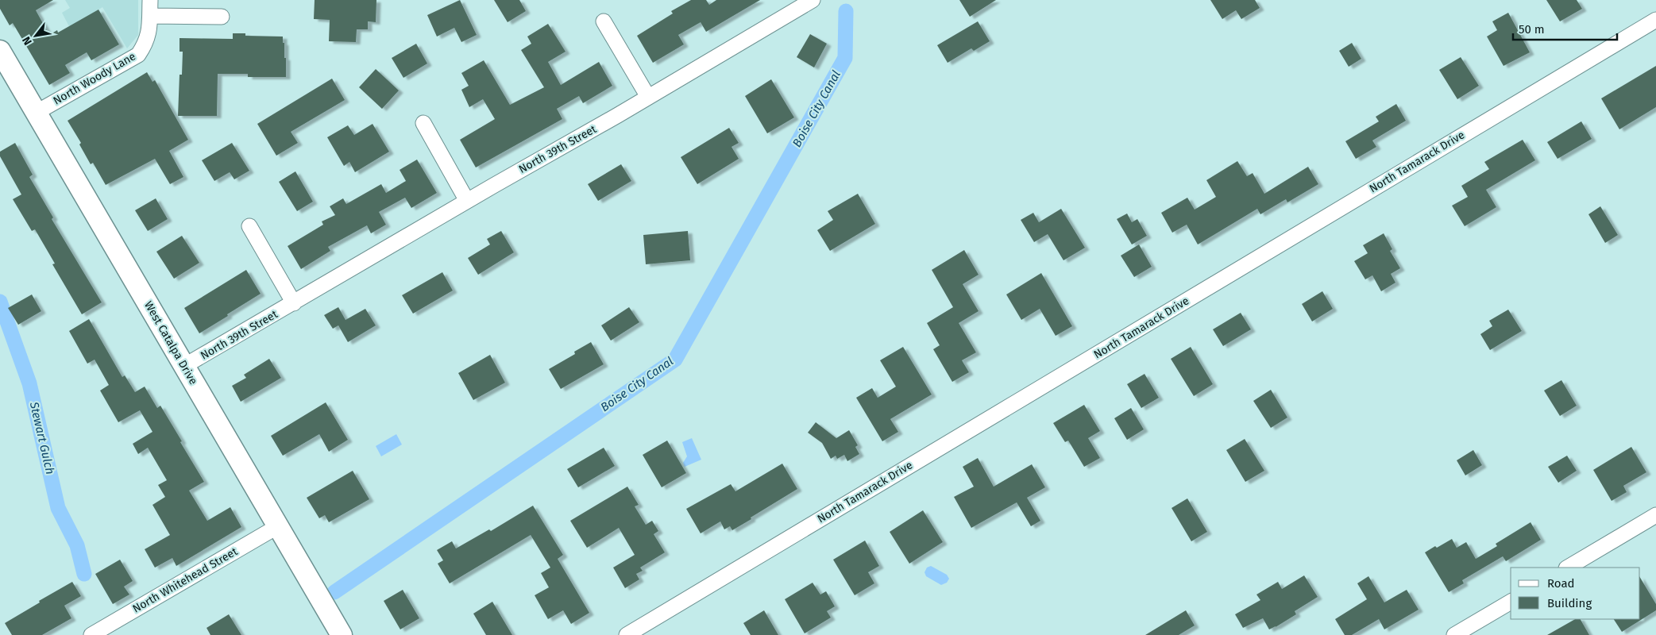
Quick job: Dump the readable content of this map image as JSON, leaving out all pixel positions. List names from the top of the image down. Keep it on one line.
{"streets":{"street":["North Woody Lane","North 39th Street","North Tamarack Drive","West Catalpa Drive","North Whitehead Street"]},"crossings":[["North Woody Lane","West Catalpa Drive"],["North 39th Street","West Catalpa Drive"],["West Catalpa Drive","North Whitehead Street"]],"water":["Boise City Canal","Stewart Gulch"],"legend":["Road","Building"],"scale_bar":"50 m","north":"bottom left"}
